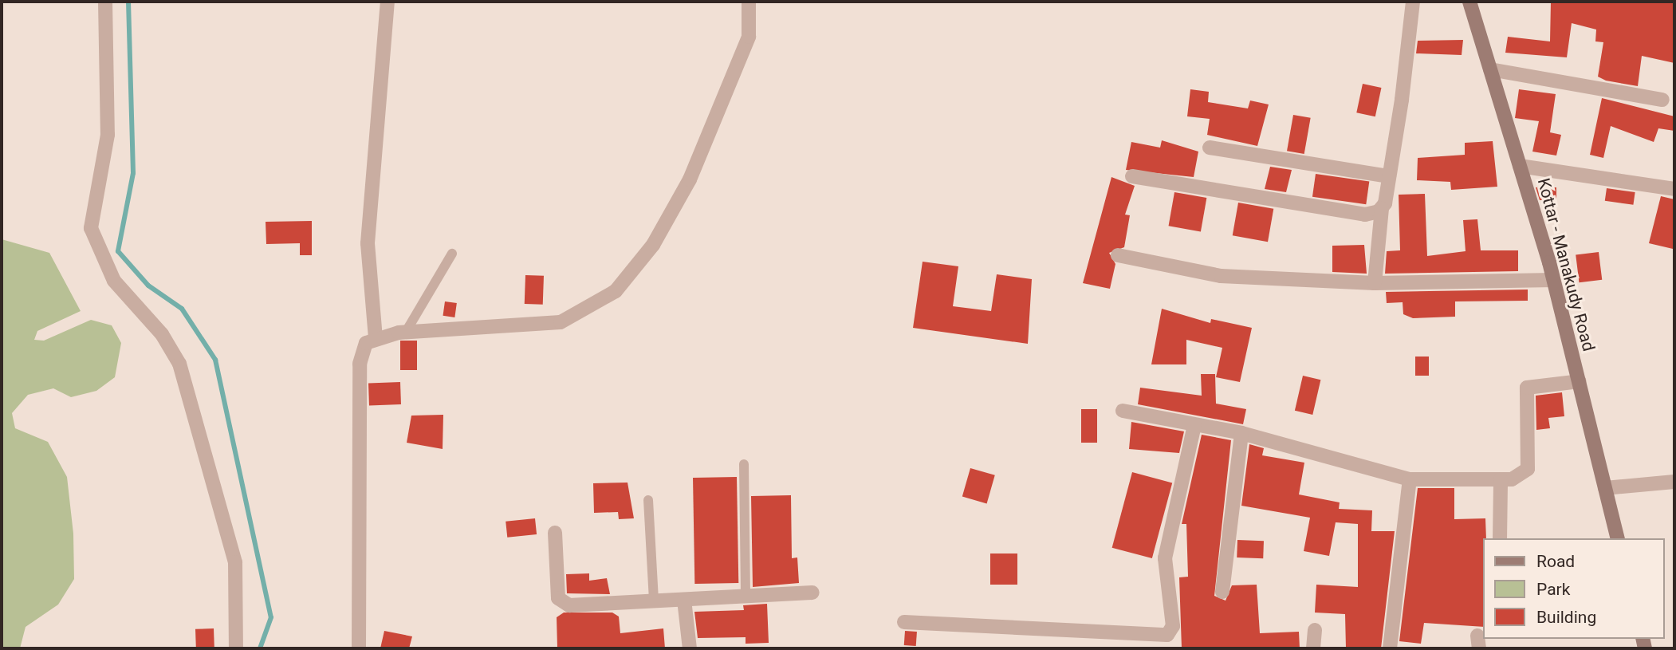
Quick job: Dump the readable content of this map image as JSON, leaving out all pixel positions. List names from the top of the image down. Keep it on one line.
{"streets":{"main road":["Kottar - Manakudy Road"]},"legend":["Road","Park","Building"]}
